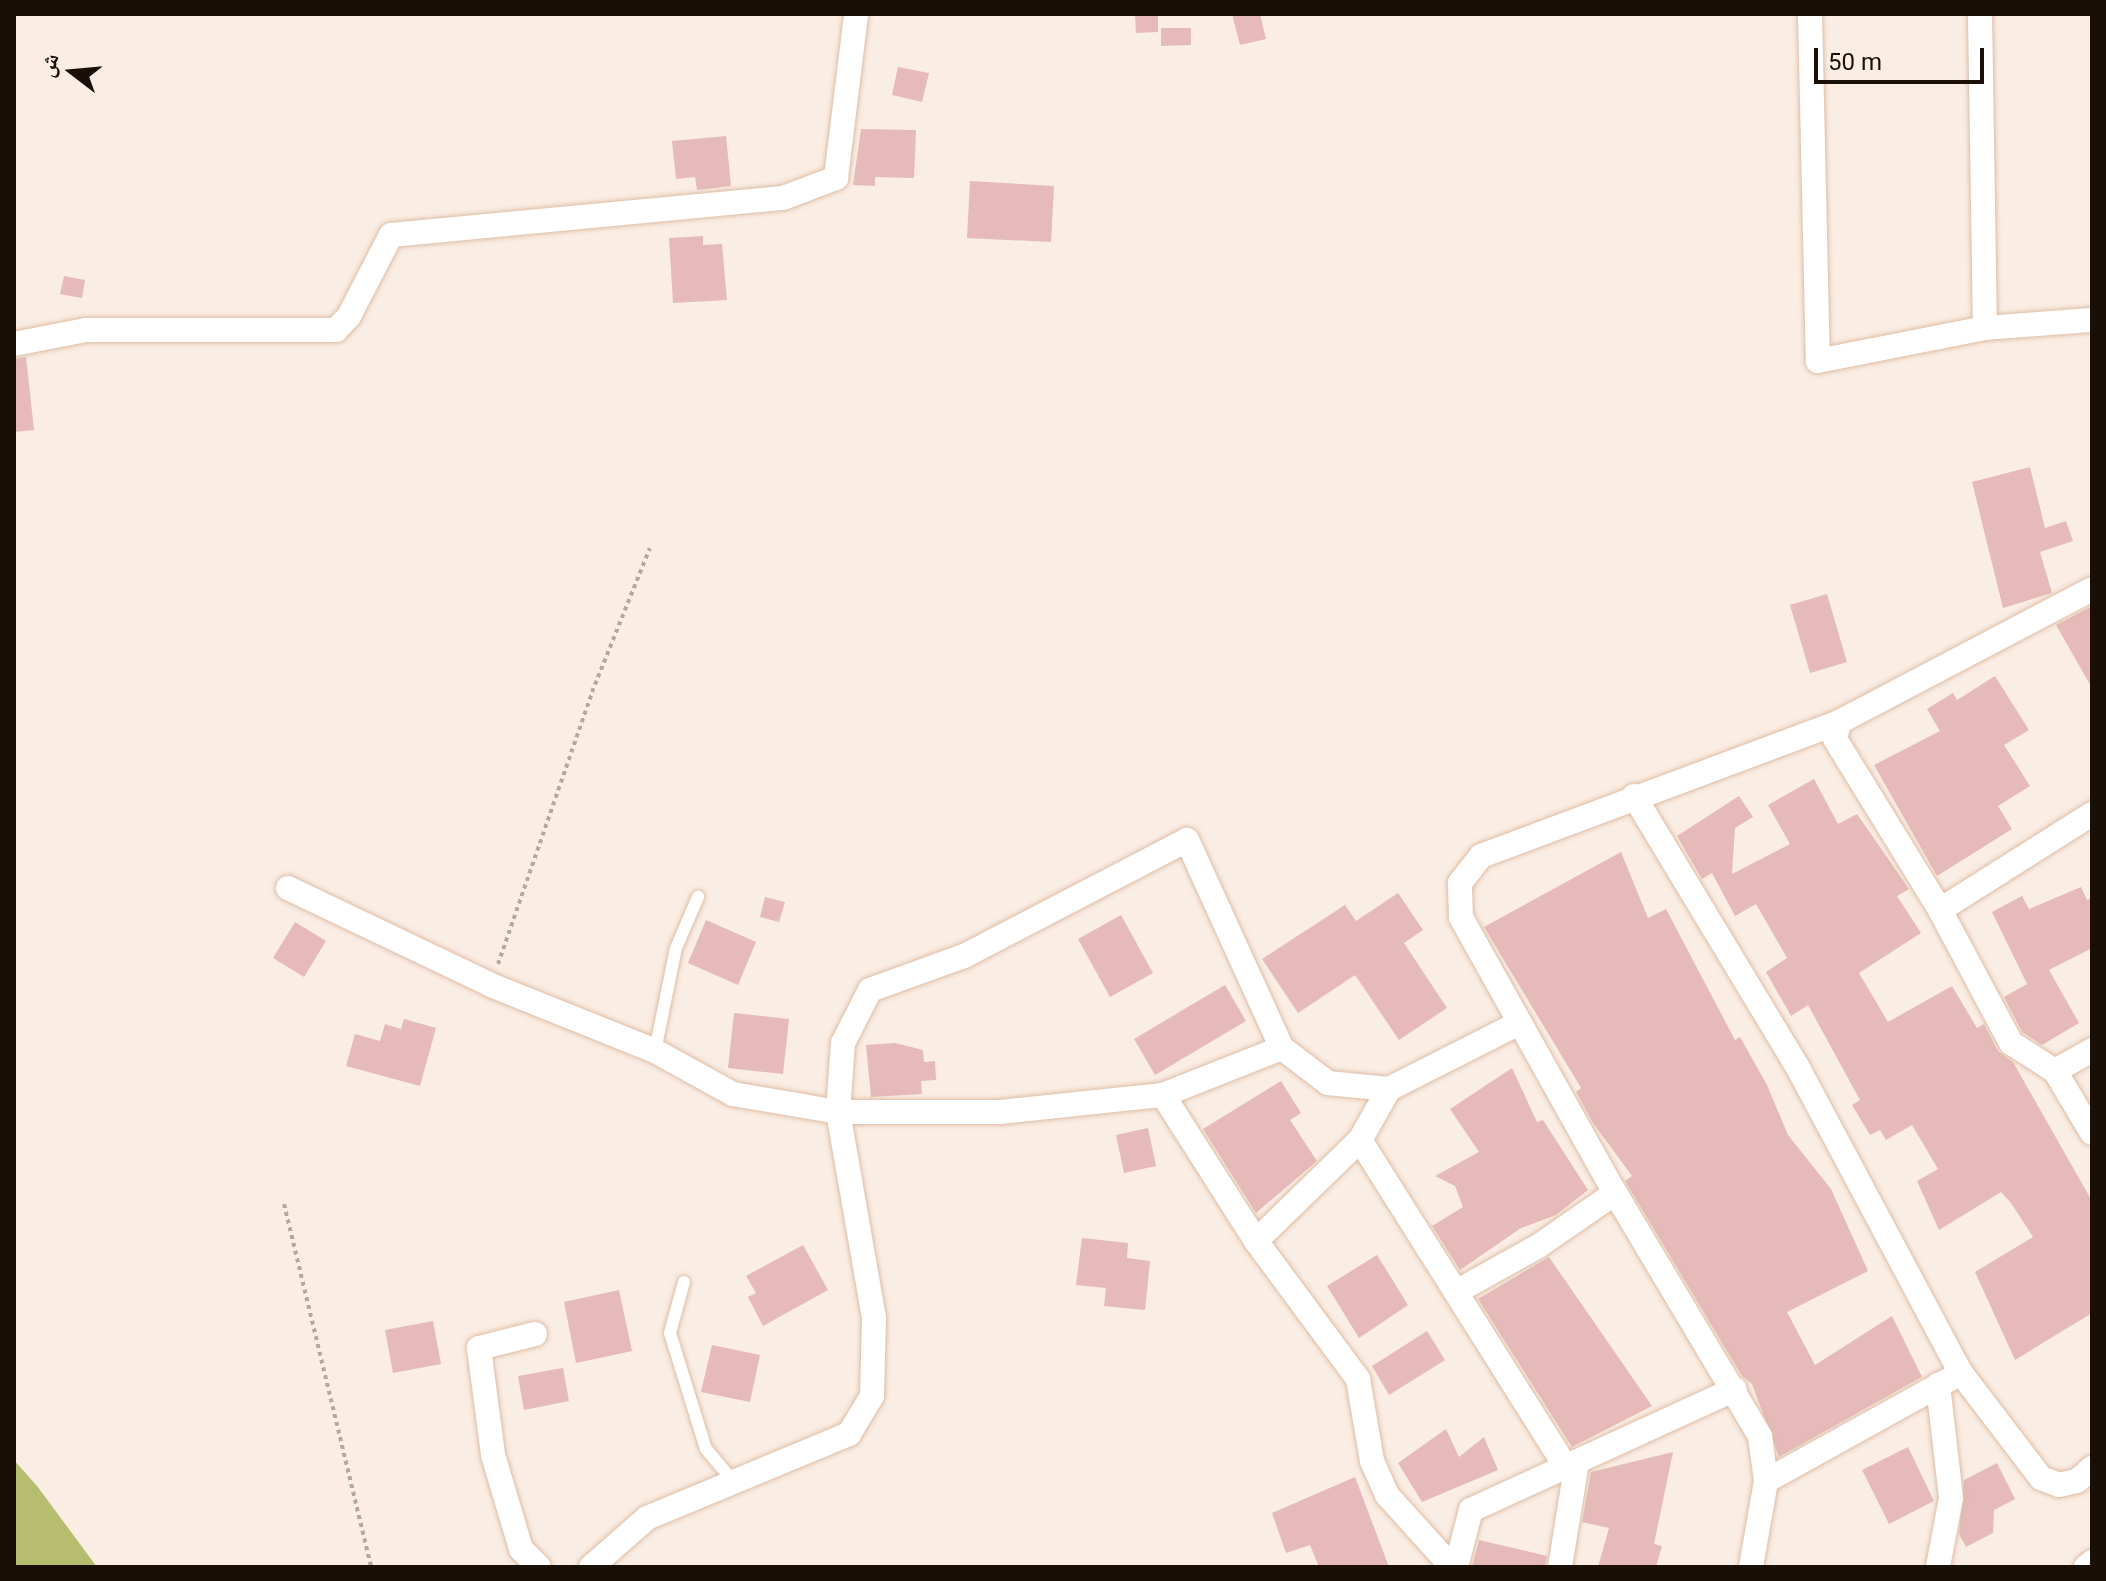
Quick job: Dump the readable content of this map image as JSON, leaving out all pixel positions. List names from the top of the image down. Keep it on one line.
{"scale_bar":"50 m","north":"left"}
